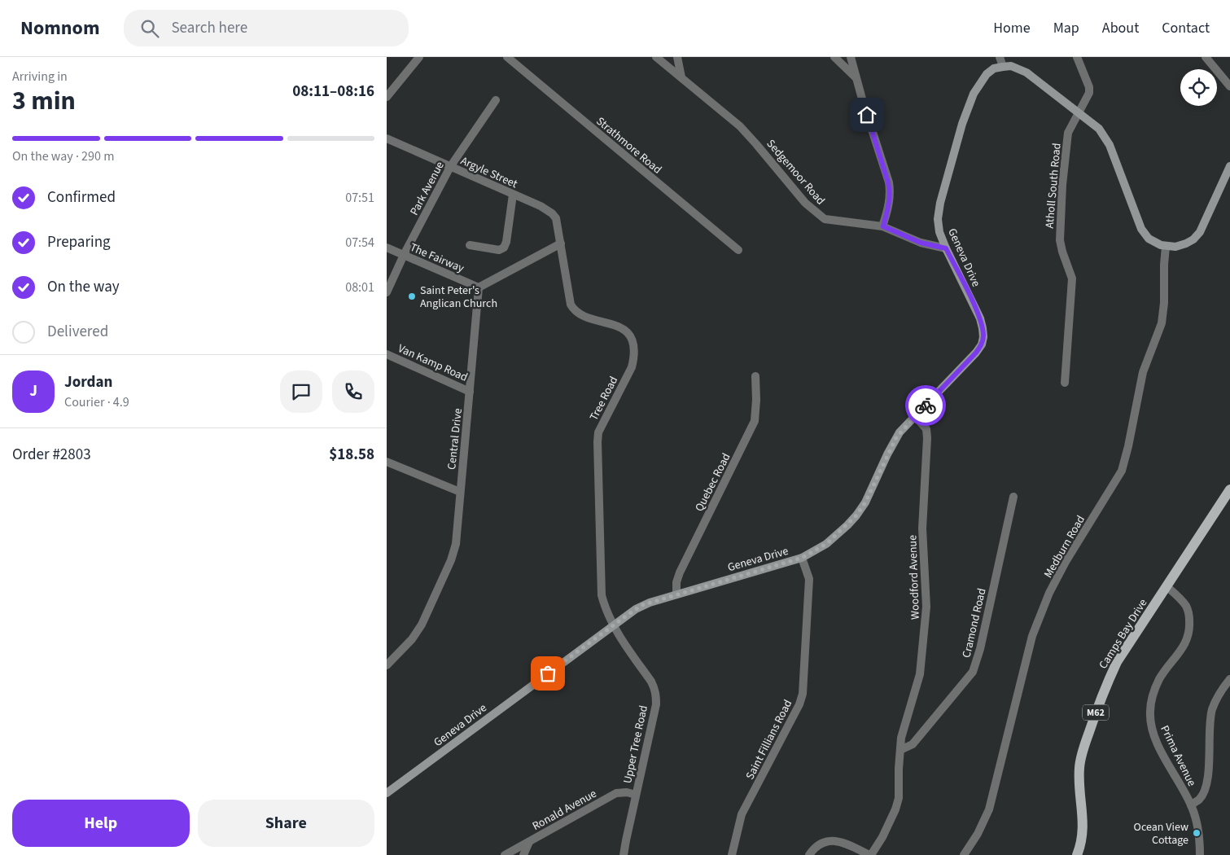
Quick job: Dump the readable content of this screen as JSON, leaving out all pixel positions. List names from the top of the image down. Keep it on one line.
{"streets":{"main road":["Camps Bay Drive","M62"],"street":["Strathmore Road","Argyle Street","Sedgemoor Road","Atholl South Road","Park Avenue","The Fairway","Geneva Drive","Van Kamp Road","Tree Road","Central Drive","Quebec Road","Medburn Road","Woodford Avenue","Cramond Road","Saint Fillians Road","Upper Tree Road","Prima Avenue","Ronald Avenue"]},"crossings":[["Argyle Street","Park Avenue"],["Argyle Street","Tree Road"],["Sedgemoor Road","Geneva Drive"],["Park Avenue","The Fairway"],["The Fairway","Central Drive"],["Geneva Drive","Tree Road"],["Geneva Drive","Quebec Road"],["Geneva Drive","Woodford Avenue"],["Geneva Drive","Saint Fillians Road"],["Geneva Drive","Upper Tree Road"],["Van Kamp Road","Central Drive"],["Tree Road","Upper Tree Road"],["Woodford Avenue","Cramond Road"],["Camps Bay Drive","Prima Avenue"],["Upper Tree Road","Ronald Avenue"]],"places":["Saint Peter's Anglican Church","Ocean View Cottage"],"page":{"header":"Nomnom","search":"Search here","nav":["Home","Map","About","Contact"],"heading":["3 min","Arriving in","08:11–08:16"],"panel":["Jordan","Courier · 4.9","Order #2803","$18.58"],"bar":"On the way · 290 m","list":[["Confirmed","07:51"],["Preparing","07:54"],["On the way","08:01"],"Delivered"],"round":"J","buttons":["Help","Share"]}}
